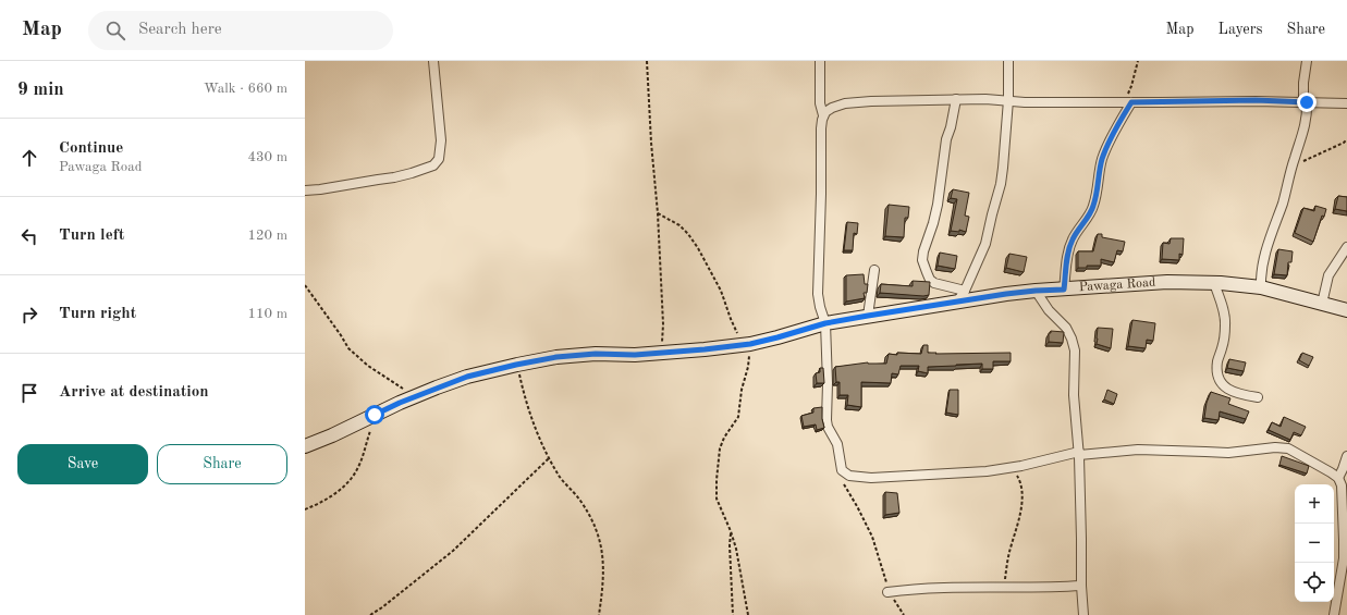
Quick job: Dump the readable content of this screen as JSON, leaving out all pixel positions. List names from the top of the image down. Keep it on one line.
{"streets":{"main road":["Pawaga Road"]},"page":{"header":"Map","search":"Search here","nav":["Map","Layers","Share"],"heading":["9 min","Walk · 660 m"],"list":[["Continue","Pawaga Road","430 m"],["Turn left","120 m"],["Turn right","110 m"],"Arrive at destination"],"buttons":["Save","Share"],"map_buttons":["+","−"]}}
